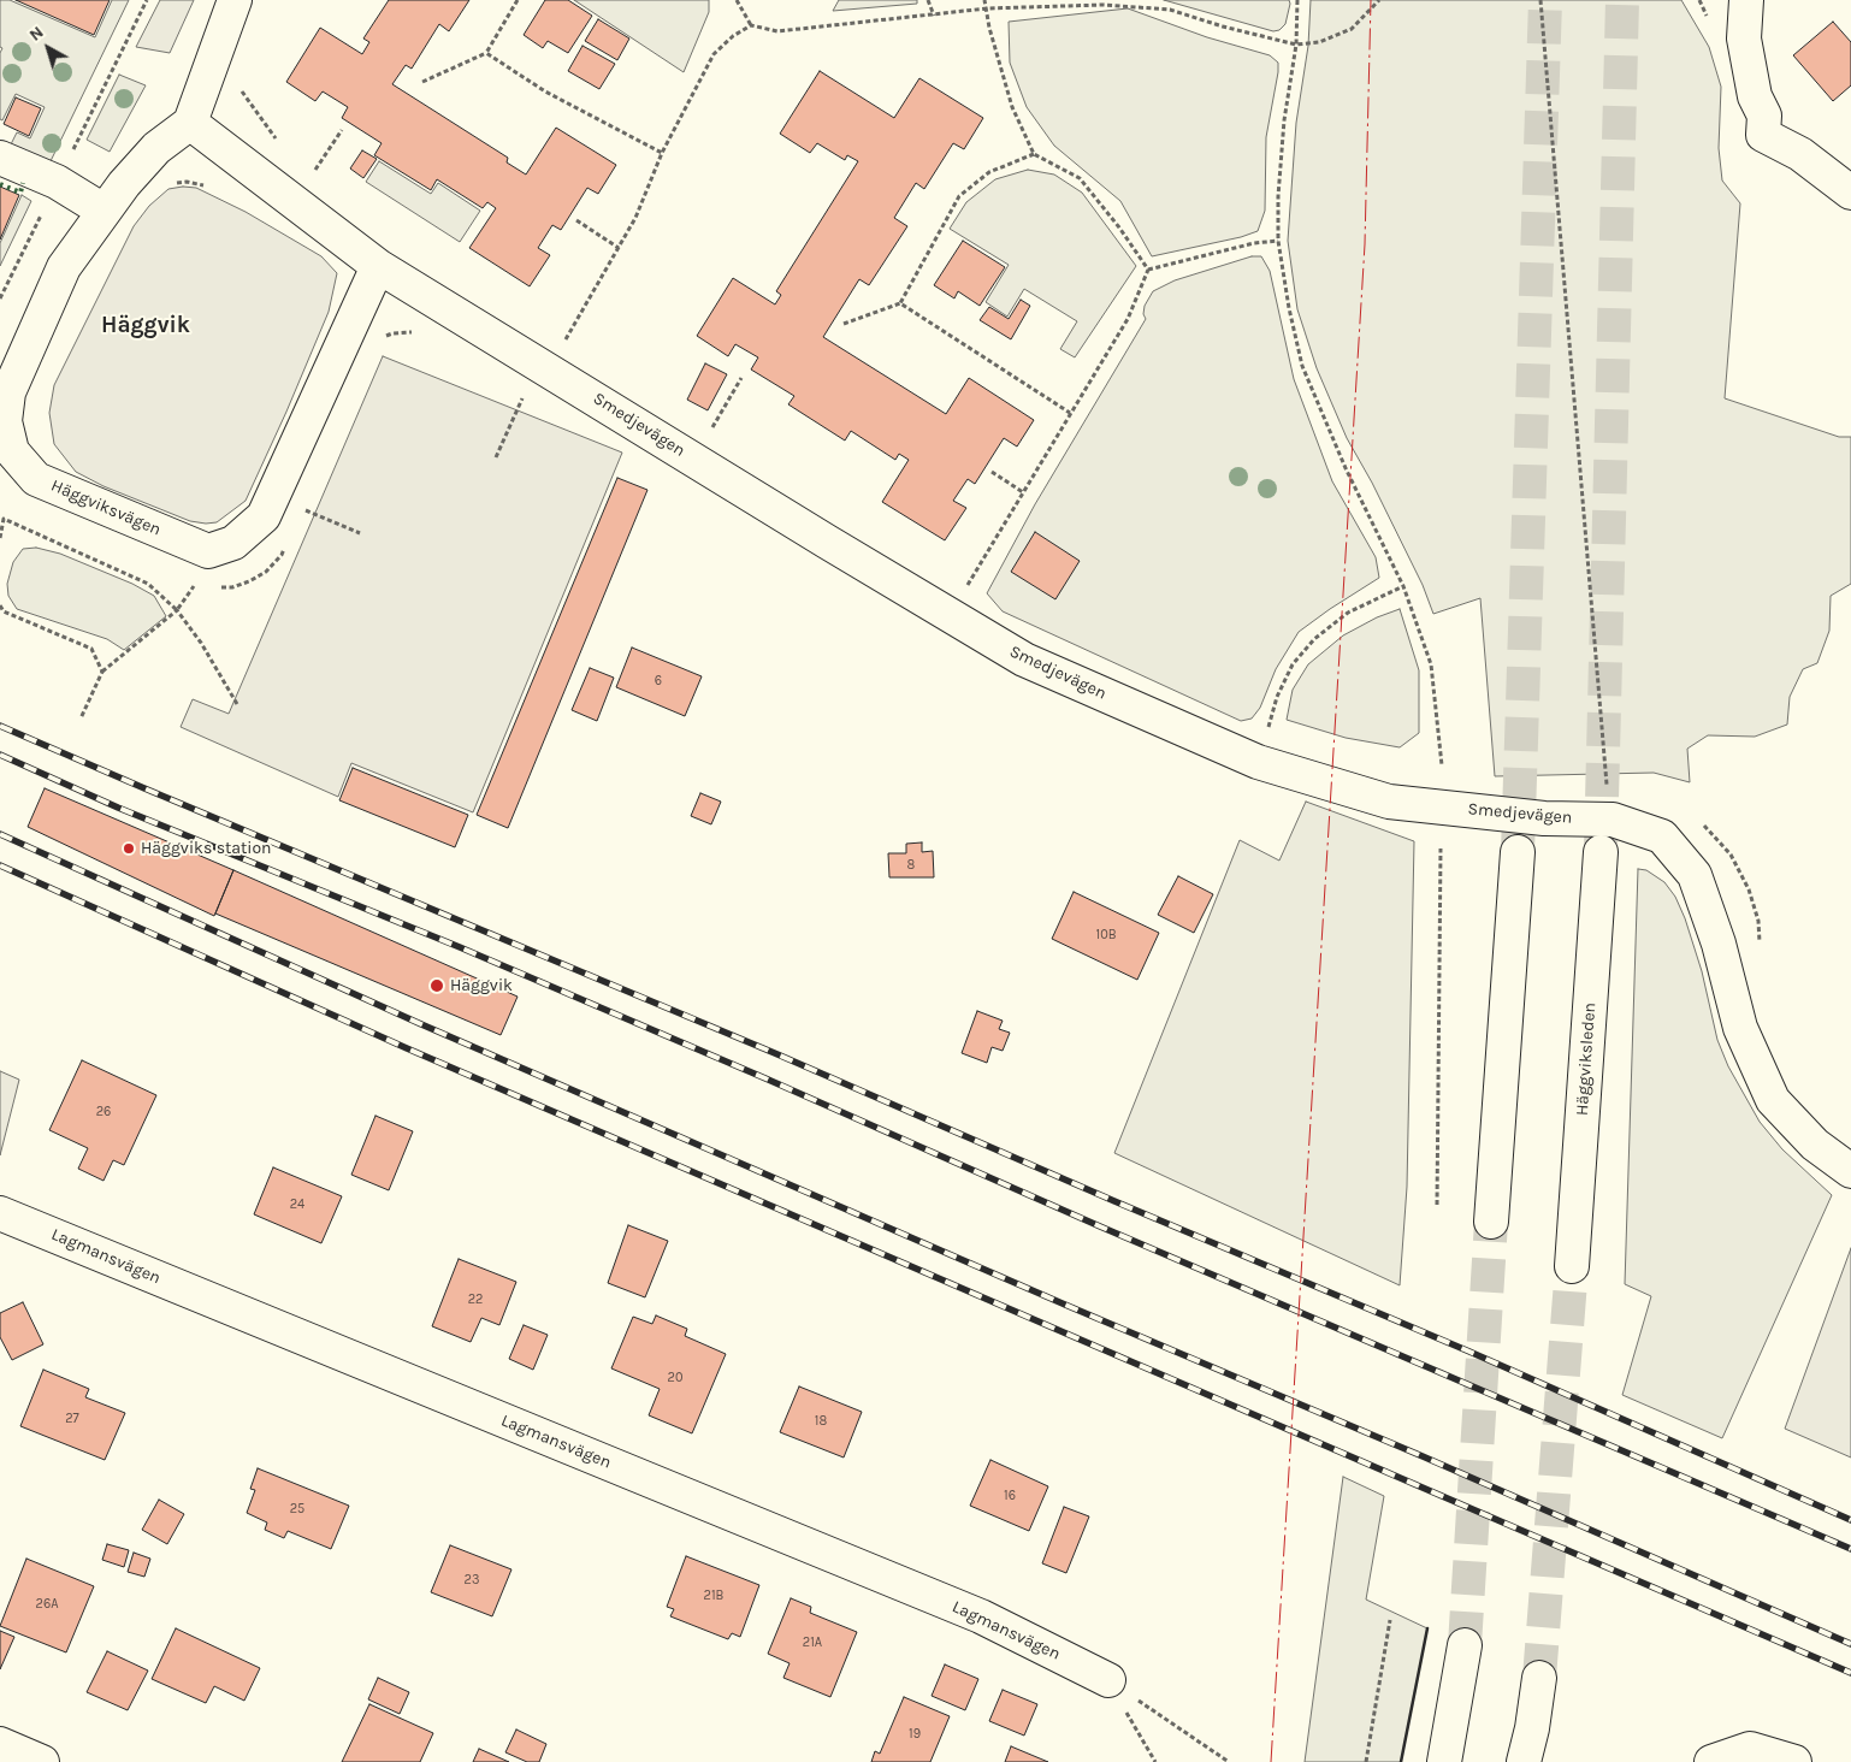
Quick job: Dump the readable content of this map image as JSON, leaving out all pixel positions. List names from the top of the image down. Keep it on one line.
{"streets":{"main road":["Smedjevägen","Häggviksvägen","Häggviksleden","Lagmansvägen"]},"crossings":[["Smedjevägen","Häggviksvägen"]],"districts":["Häggvik"],"places":["Häggviks station","Häggvik"],"house_numbers":["6","8","10B","26","24","22","20","27","18","16","25","23","21B","26A","21A","19"],"north":"top left"}
